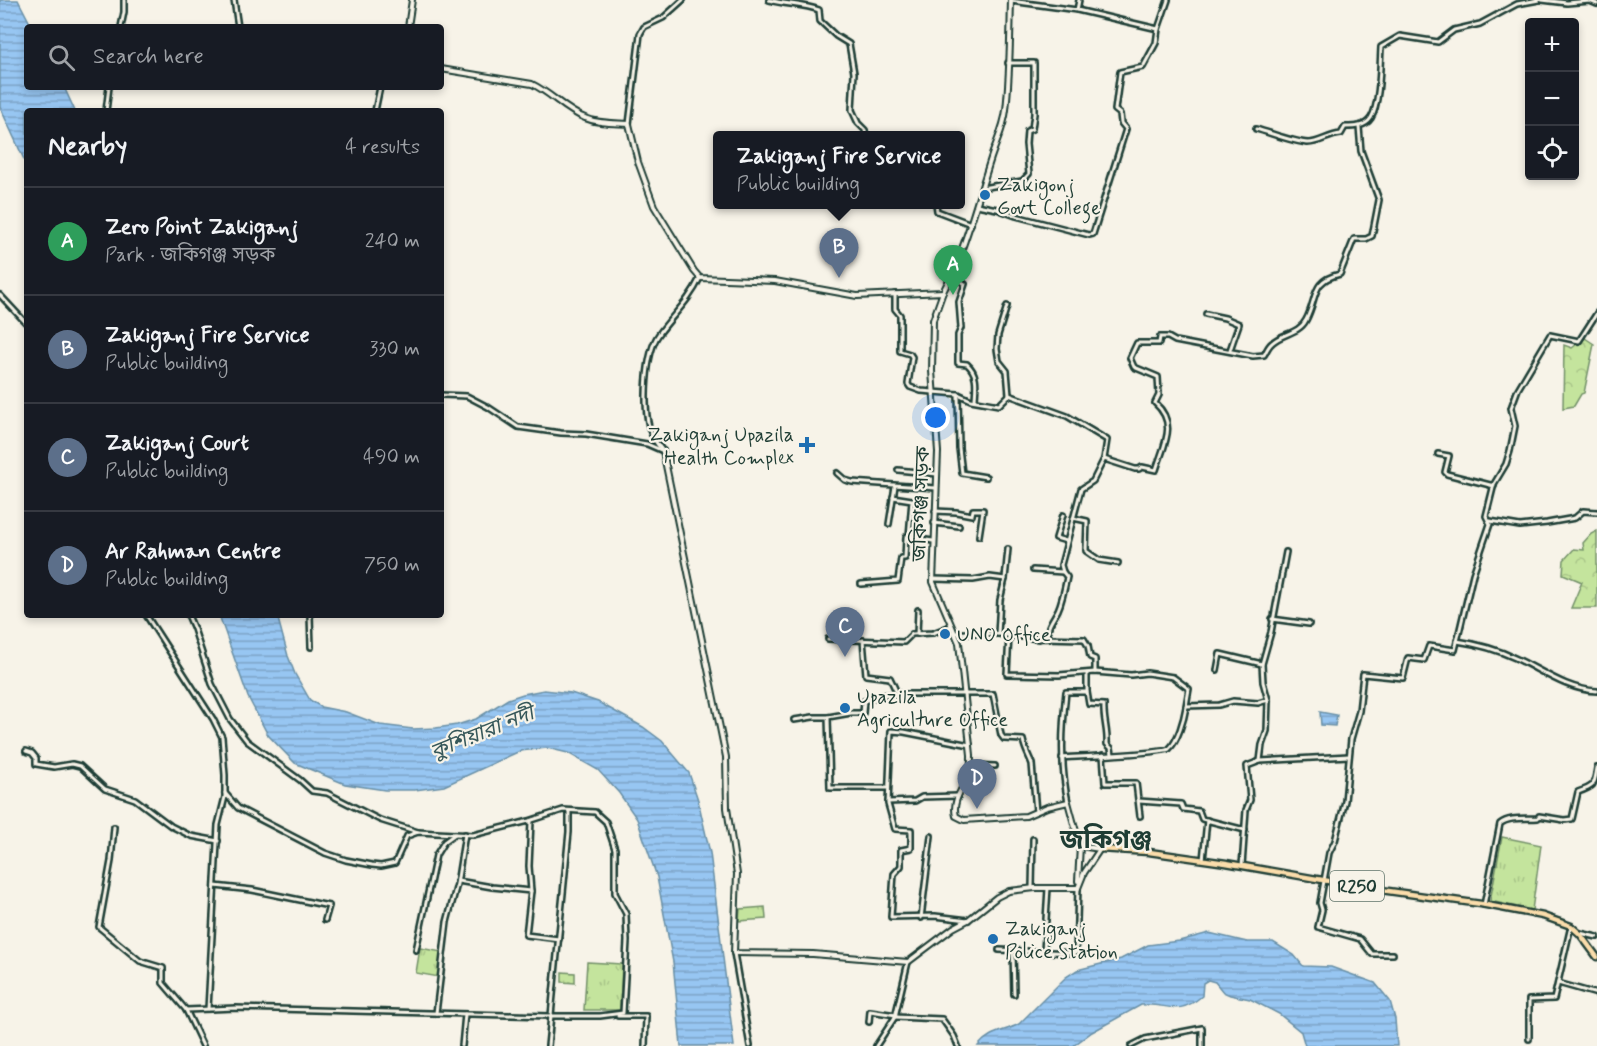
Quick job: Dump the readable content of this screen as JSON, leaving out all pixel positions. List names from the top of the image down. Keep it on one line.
{"streets":{"main road":["জকিগঞ্জ সড়ক","R250"]},"districts":["জকিগঞ্জ"],"water":["কুশিয়ারা নদী"],"places":{"other":["Zakigonj Govt College","UNO Office","Upazila Agriculture Office","Zakiganj Police Station"],"health":["Zakiganj Upazila Health Complex"]},"page":{"map_buttons":["+","−"],"search":"Search here","heading":["Nearby","4 results"],"popup":["Zakiganj Fire Service","Public building"],"list":[{"mark":"A","name":"Zero Point Zakiganj","note":"Park · জকিগঞ্জ সড়ক","value":"240 m"},{"mark":"B","name":"Zakiganj Fire Service","note":"Public building","value":"330 m"},{"mark":"C","name":"Zakiganj Court","note":"Public building","value":"490 m"},{"mark":"D","name":"Ar Rahman Centre","note":"Public building","value":"750 m"}],"pins":["B","A","C","D"]}}
